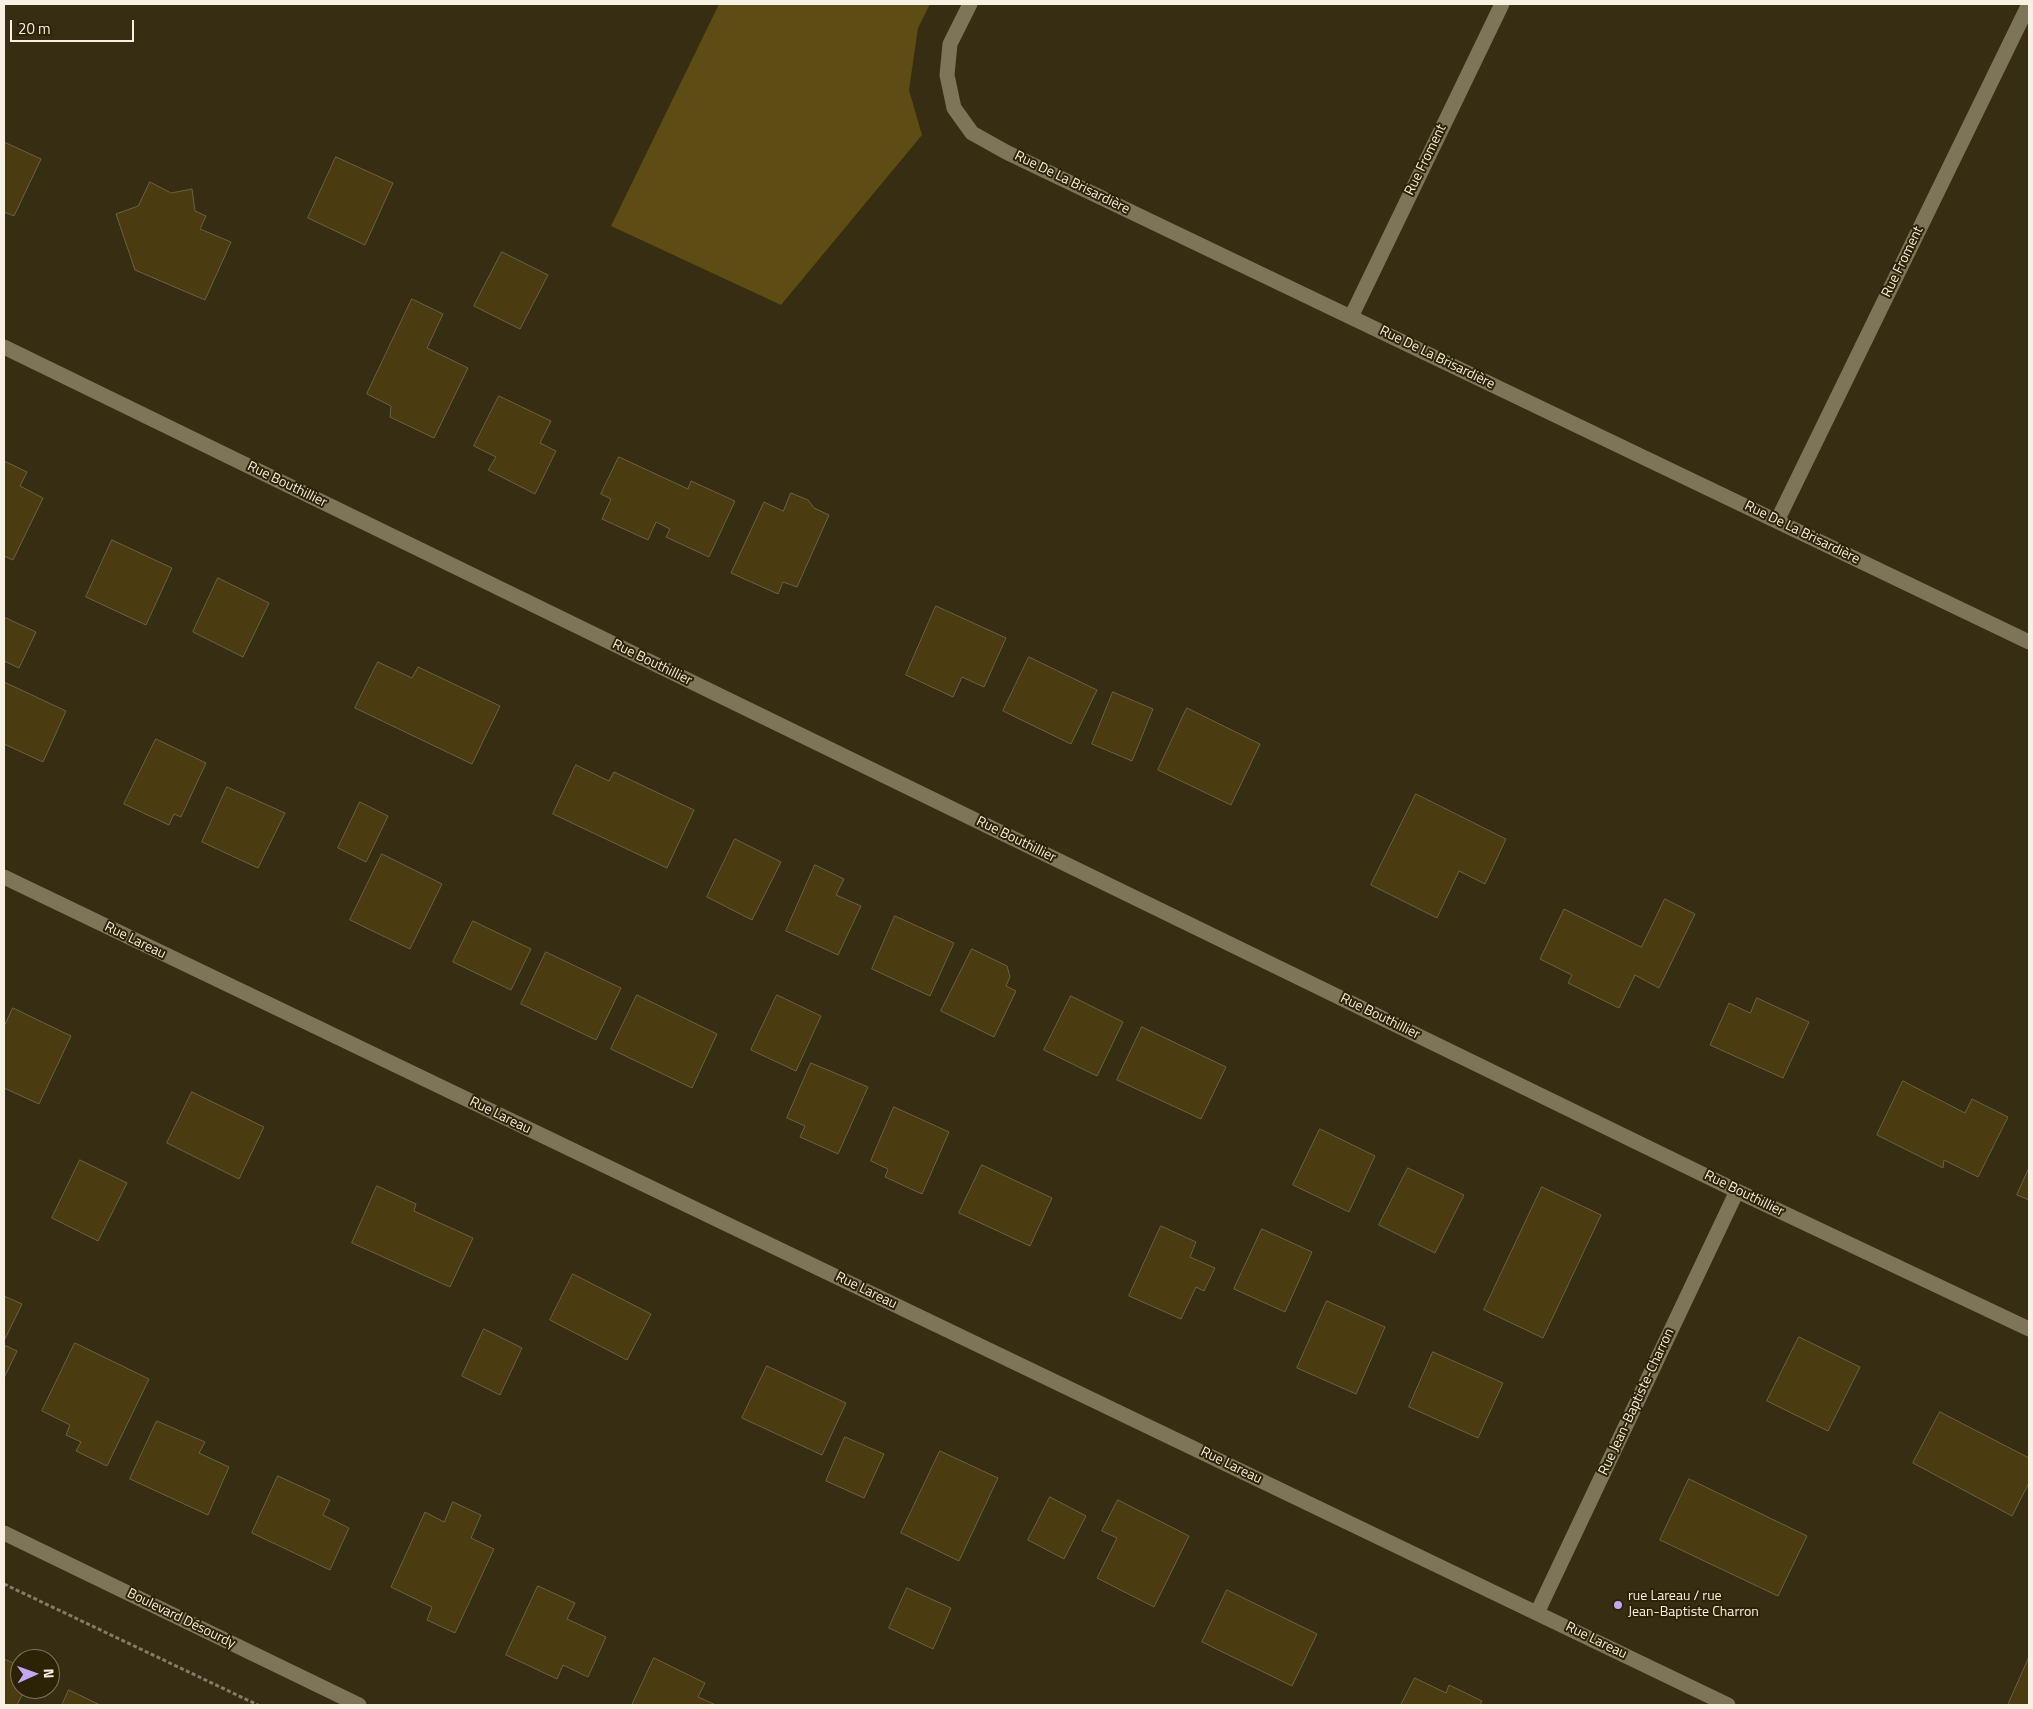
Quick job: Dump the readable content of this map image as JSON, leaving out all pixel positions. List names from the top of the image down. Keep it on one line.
{"streets":{"street":["Rue Froment","Rue De La Brisardière","Rue Bouthillier","Rue Lareau","Rue Jean-Baptiste-Charron","Boulevard Désourdy"]},"crossings":[["Rue Froment","Rue De La Brisardière"],["Rue Bouthillier","Rue Jean-Baptiste-Charron"],["Rue Lareau","Rue Jean-Baptiste-Charron"]],"places":["rue Lareau / rue Jean-Baptiste Charron"],"scale_bar":"20 m","north":"right"}
